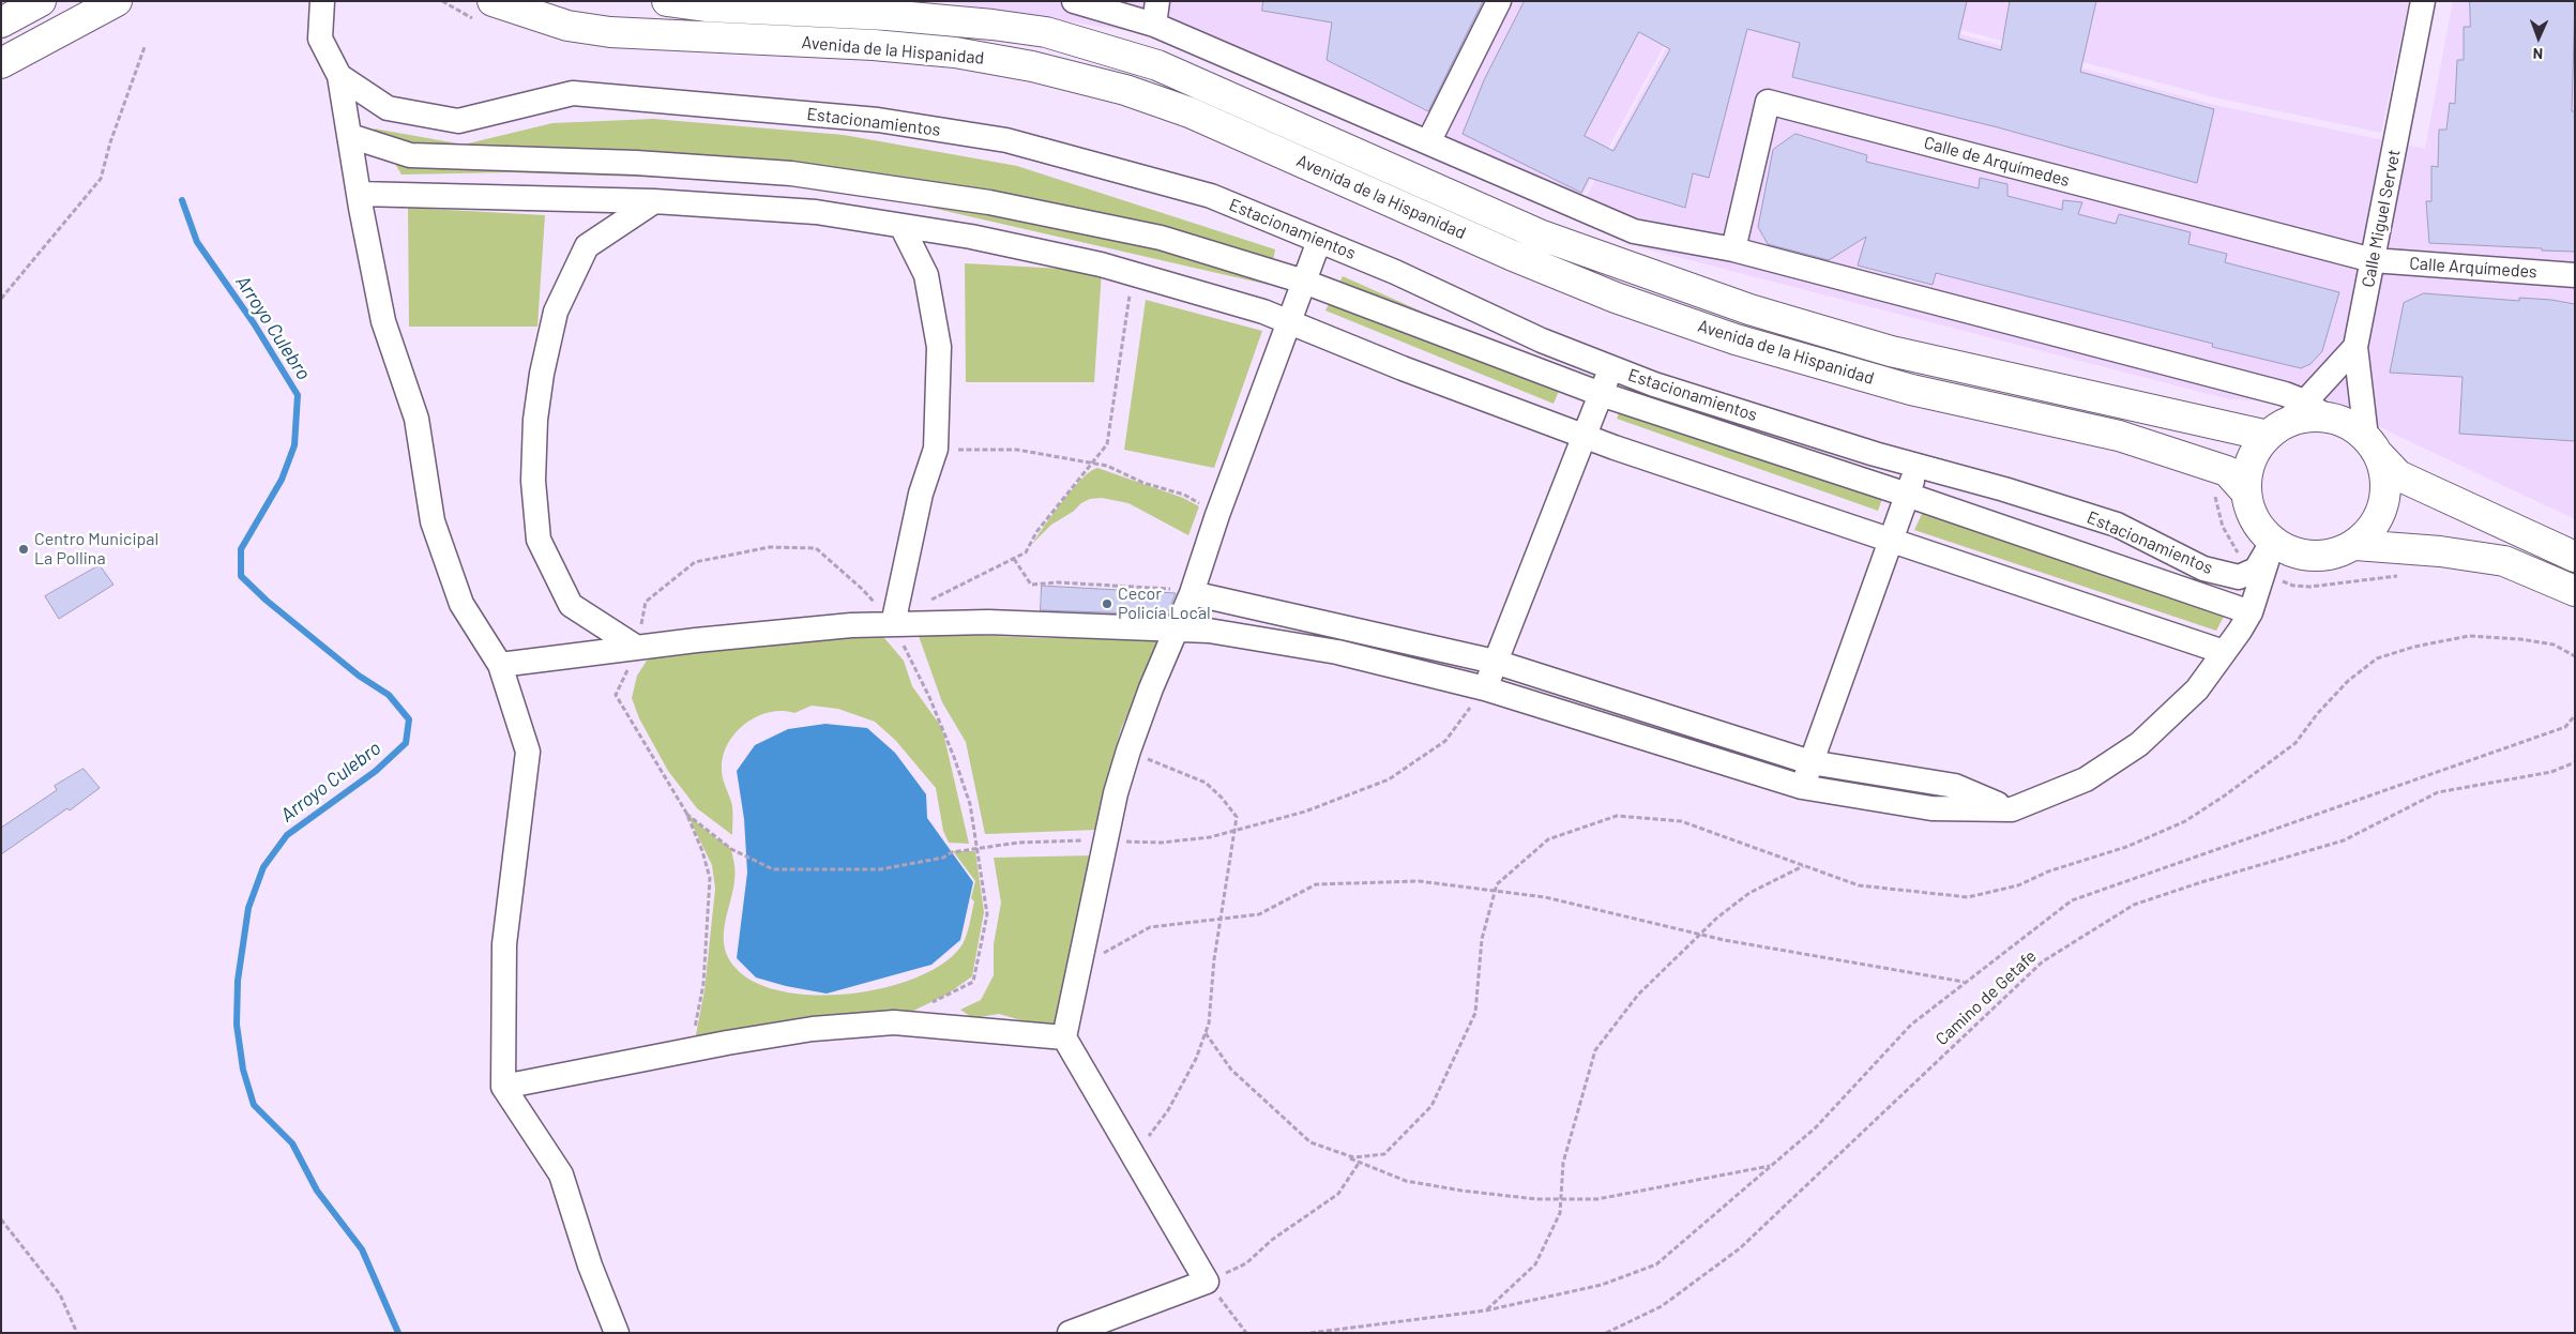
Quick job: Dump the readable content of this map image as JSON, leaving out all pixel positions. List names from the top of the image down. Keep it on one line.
{"streets":{"main road":["Avenida de la Hispanidad"],"street":["Estacionamientos","Calle de Arquímedes","Calle Miguel Servet","Calle Arquímedes"],"path":["Camino de Getafe"]},"crossings":[["Avenida de la Hispanidad","Estacionamientos"],["Avenida de la Hispanidad","Calle Miguel Servet"],["Estacionamientos","Calle Miguel Servet"],["Calle de Arquímedes","Calle Miguel Servet"],["Calle de Arquímedes","Calle Arquímedes"],["Calle Miguel Servet","Calle Arquímedes"]],"water":["Arroyo Culebro"],"places":["Centro Municipal La Pollina","Cecor Policía Local"],"north":"bottom"}
